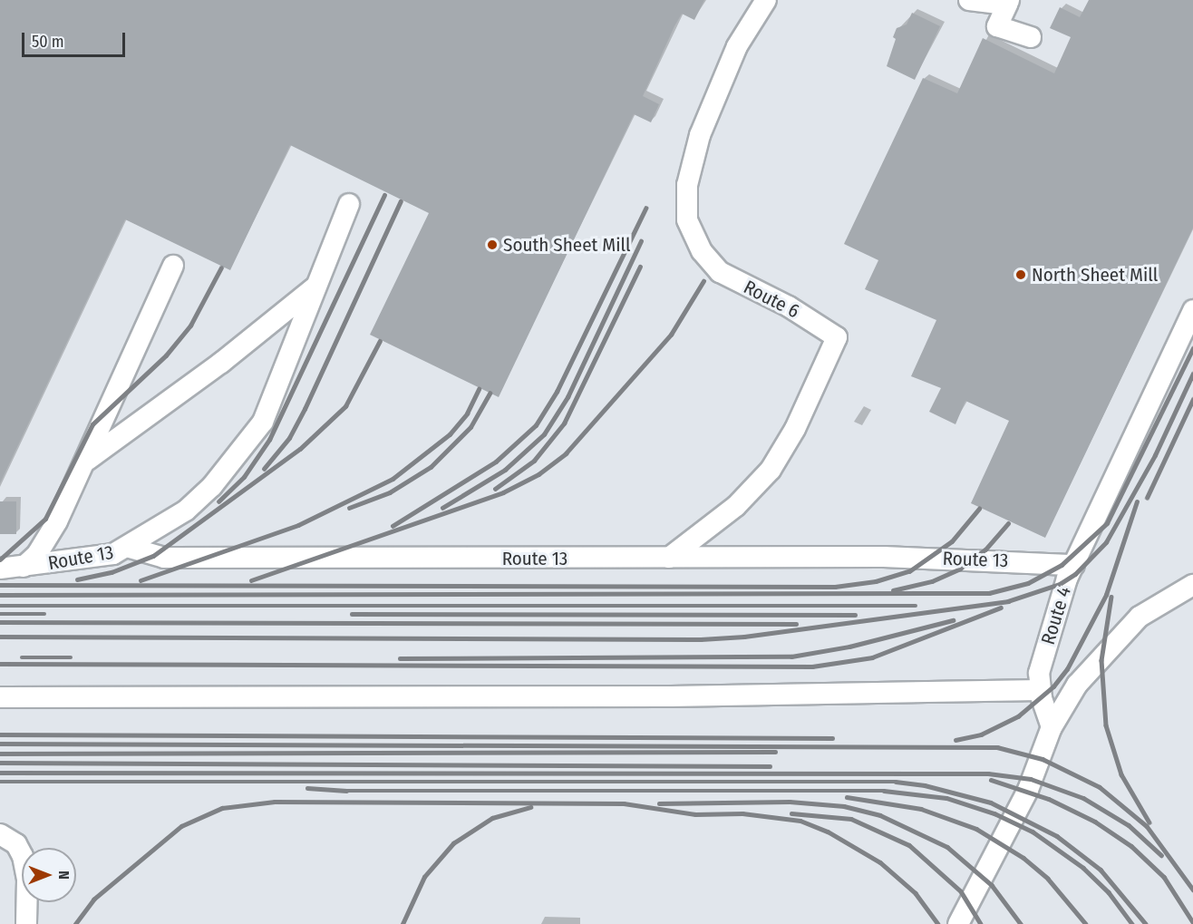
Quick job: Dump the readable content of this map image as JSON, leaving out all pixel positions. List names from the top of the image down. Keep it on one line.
{"streets":{"street":["Route 6","Route 13","Route 4"]},"crossings":[["Route 6","Route 13"],["Route 13","Route 4"]],"places":["South Sheet Mill","North Sheet Mill"],"scale_bar":"50 m","north":"right"}
